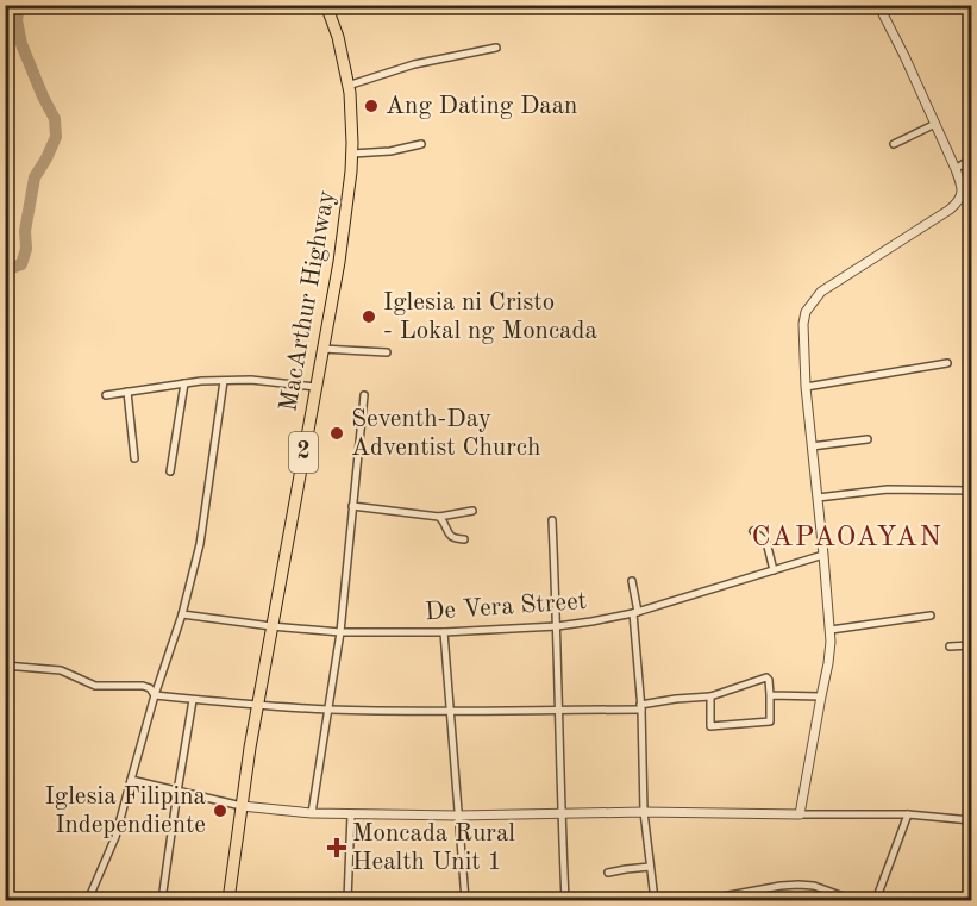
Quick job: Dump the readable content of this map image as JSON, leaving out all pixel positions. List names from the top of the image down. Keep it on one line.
{"streets":{"highway":["MacArthur Highway","2"],"street":["De Vera Street"]},"crossings":[["MacArthur Highway","De Vera Street"]],"districts":["CAPAOAYAN"],"places":{"other":["Ang Dating Daan","Iglesia ni Cristo - Lokal ng Moncada","Seventh-Day Adventist Church","Iglesia Filipina Independiente"],"health":["Moncada Rural Health Unit 1"]}}
